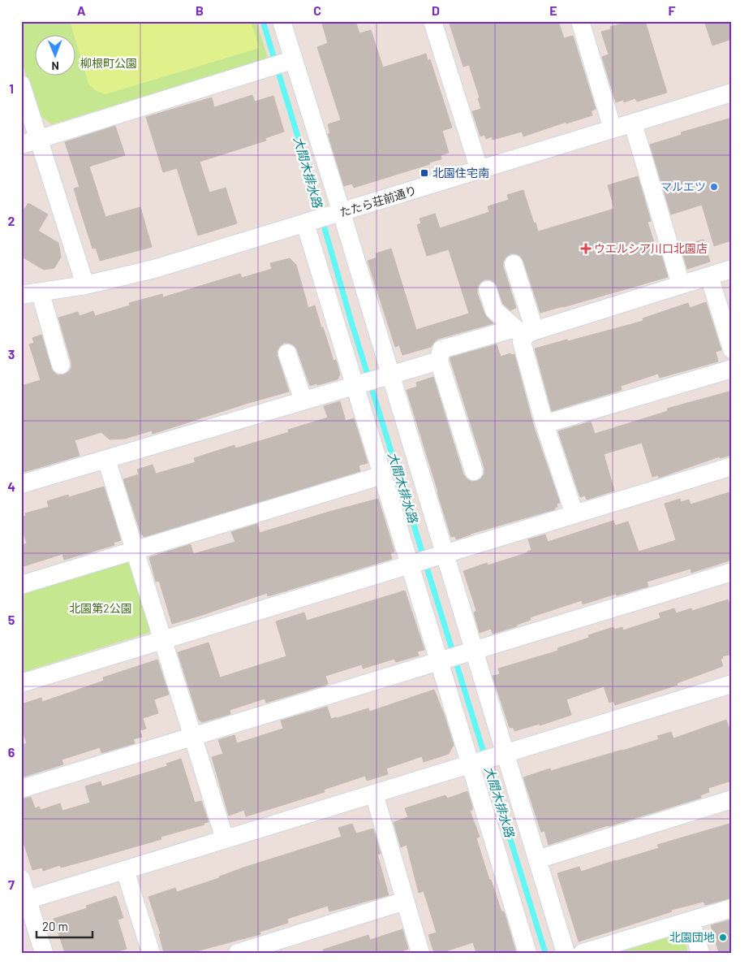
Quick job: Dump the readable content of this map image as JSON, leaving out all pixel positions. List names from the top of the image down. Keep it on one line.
{"streets":{"street":["たたら荘前通り"]},"water":["大間木排水路"],"parks":["柳根町公園","北園第2公園"],"places":{"transit":["北園住宅南"],"other":["マルエツ","北園団地"],"health":["ウエルシア川口北園店"]},"scale_bar":"20 m","north":"bottom","grid":{"columns":["A","B","C","D","E","F"],"rows":["1","2","3","4","5","6","7"]}}
